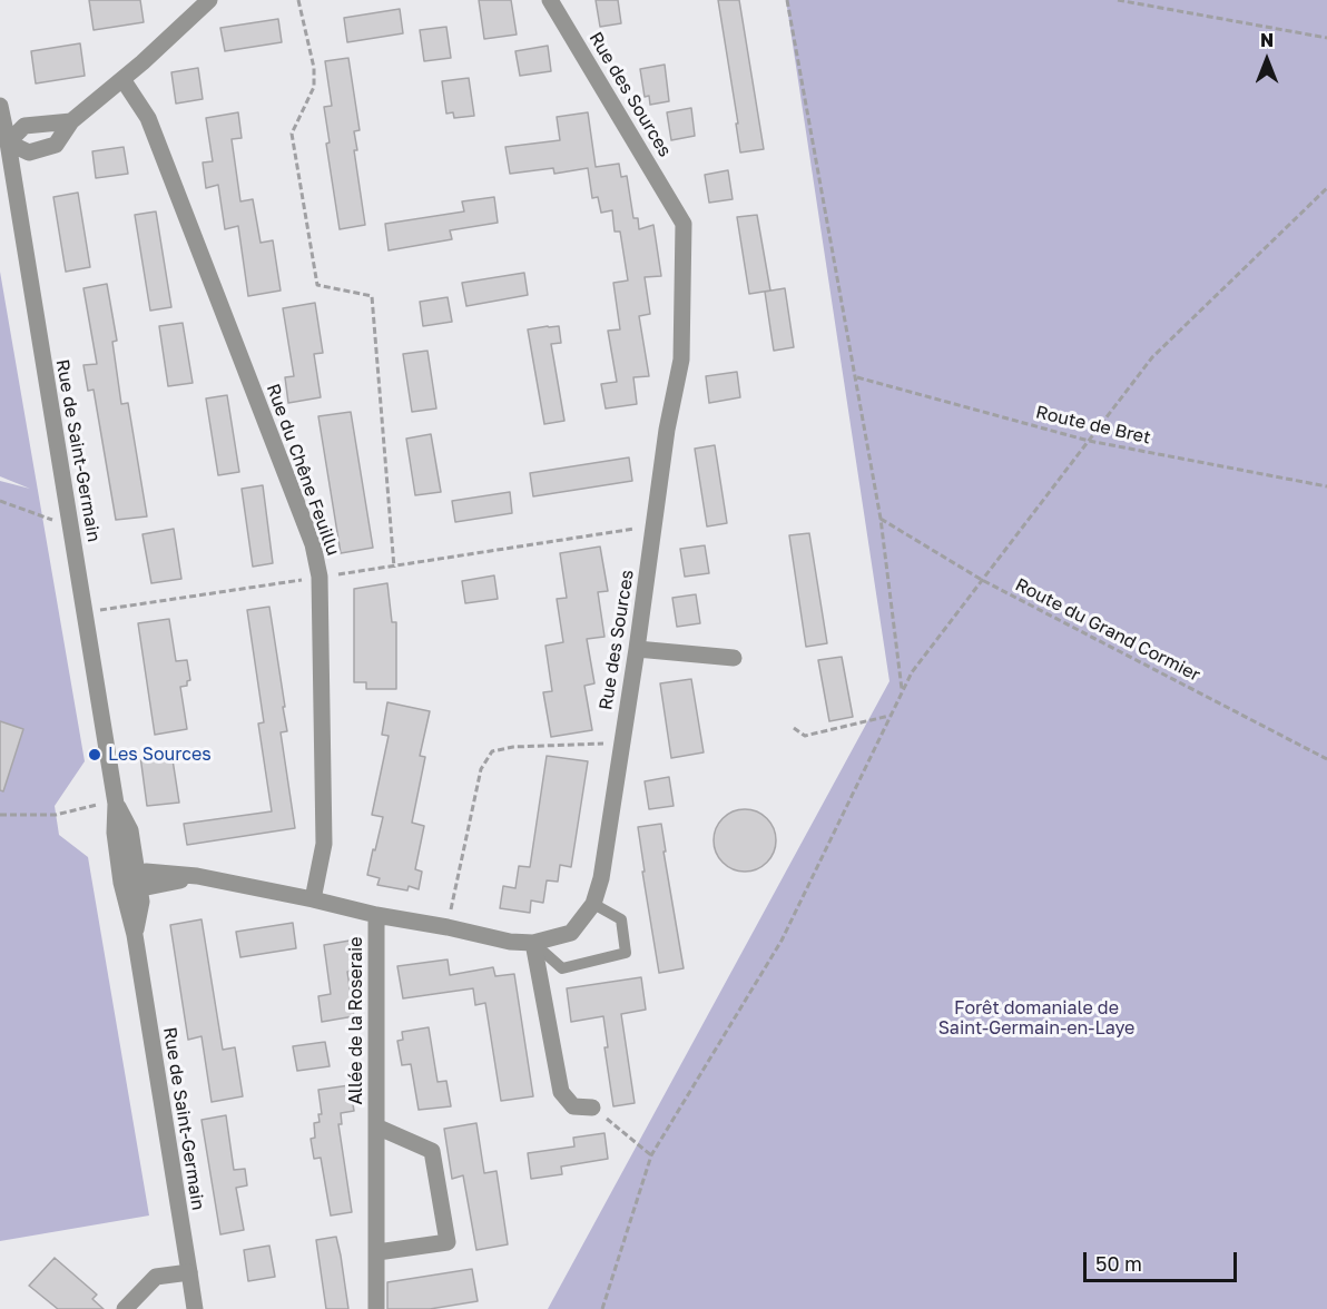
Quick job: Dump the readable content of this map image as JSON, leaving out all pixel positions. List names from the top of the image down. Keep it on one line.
{"streets":{"street":["Rue des Sources","Rue de Saint-Germain","Rue du Chêne Feuillu","Allée de la Roseraie"],"path":["Route de Bret","Route du Grand Cormier"]},"crossings":[["Rue des Sources","Rue de Saint-Germain"],["Rue des Sources","Rue du Chêne Feuillu"],["Rue des Sources","Allée de la Roseraie"]],"parks":["Forêt domaniale de Saint-Germain-en-Laye"],"places":["Les Sources"],"scale_bar":"50 m","north":"top"}
